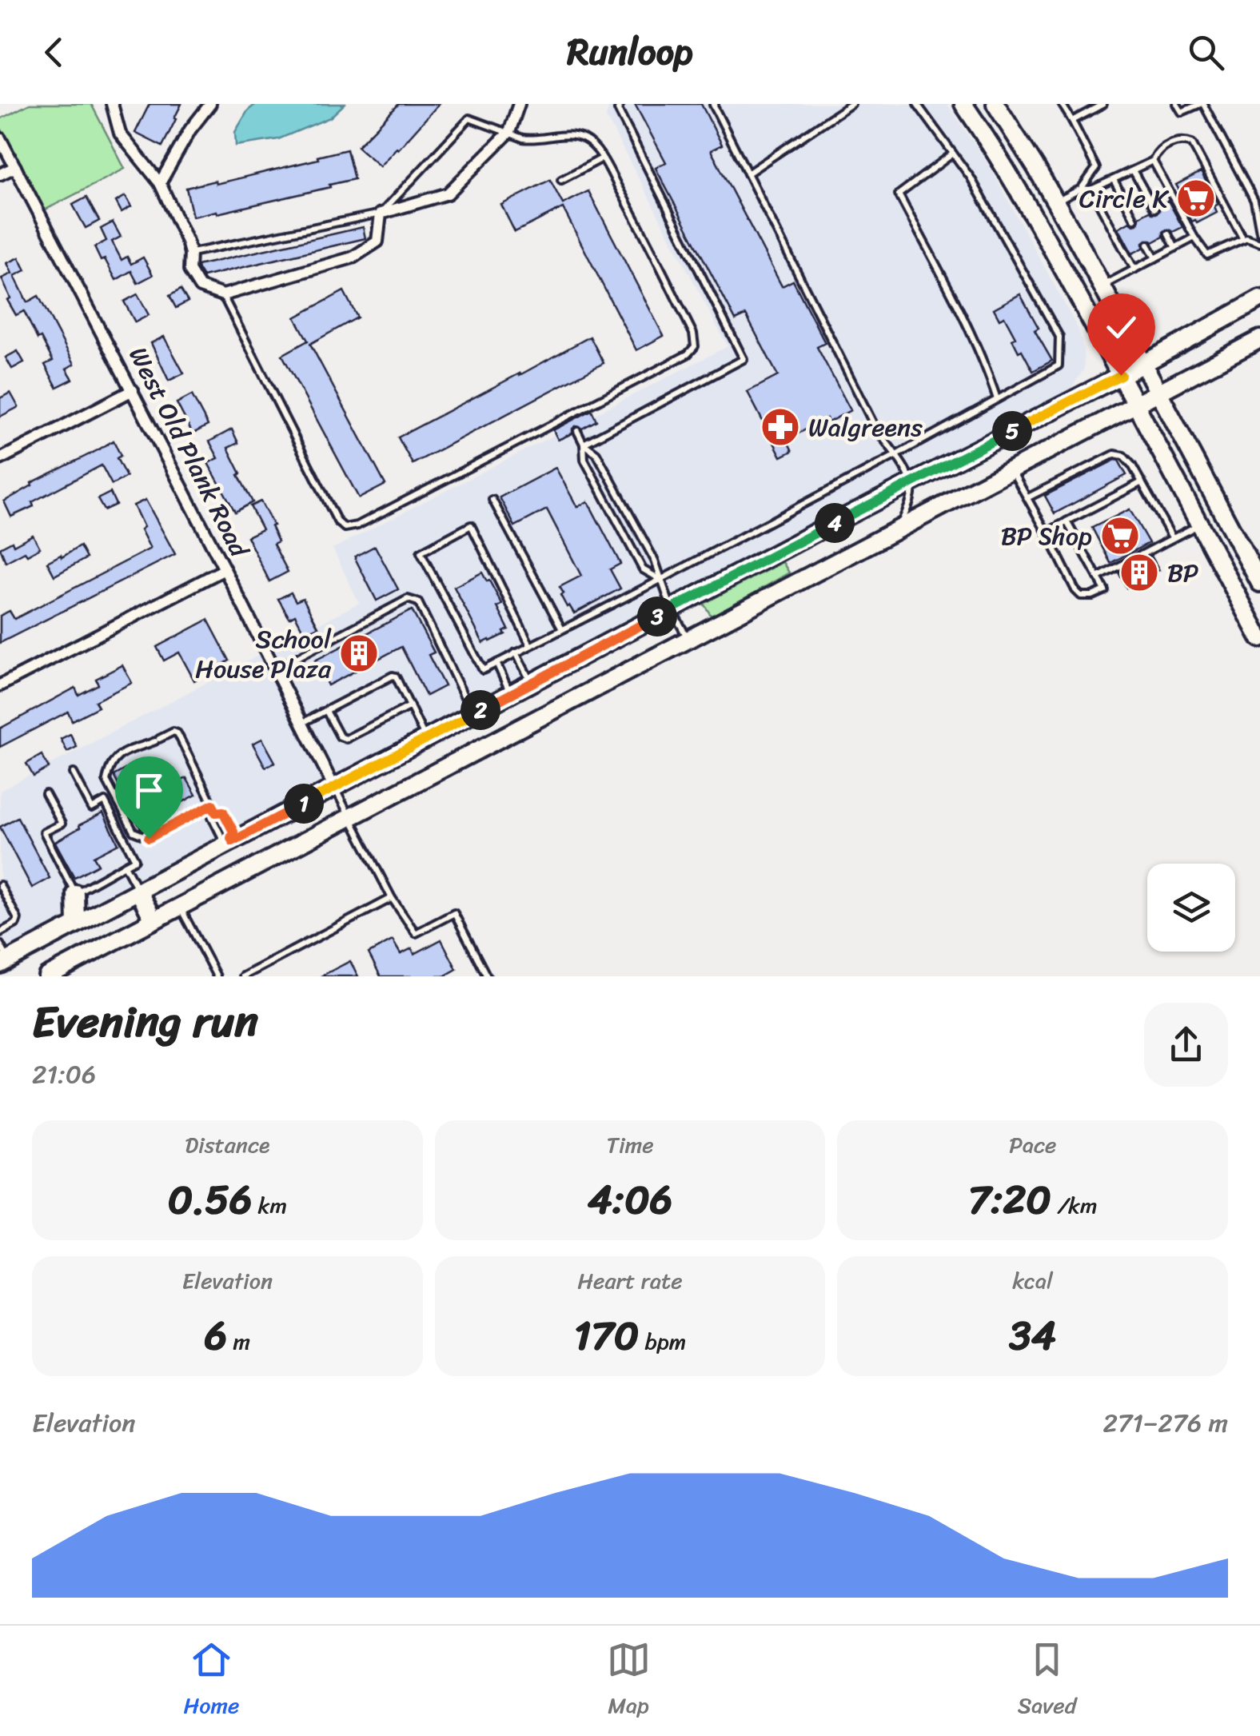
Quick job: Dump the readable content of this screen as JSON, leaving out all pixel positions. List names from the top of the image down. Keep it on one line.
{"streets":{"street":["West Old Plank Road"]},"places":{"supermarket":["Circle K","BP Shop"],"pharmacy":["Walgreens"],"building":["BP","School House Plaza"]},"page":{"header":"Runloop","pins":["5","4","3","2","1"],"heading":["Evening run","21:06"],"stats":[["Distance","0.56 km"],["Time","4:06"],["Pace","7:20 /km"],["Elevation","6 m"],["Heart rate","170 bpm"],["kcal","34"]],"chart":["Elevation","271–276 m"],"tabs":["Home","Map","Saved"]}}
